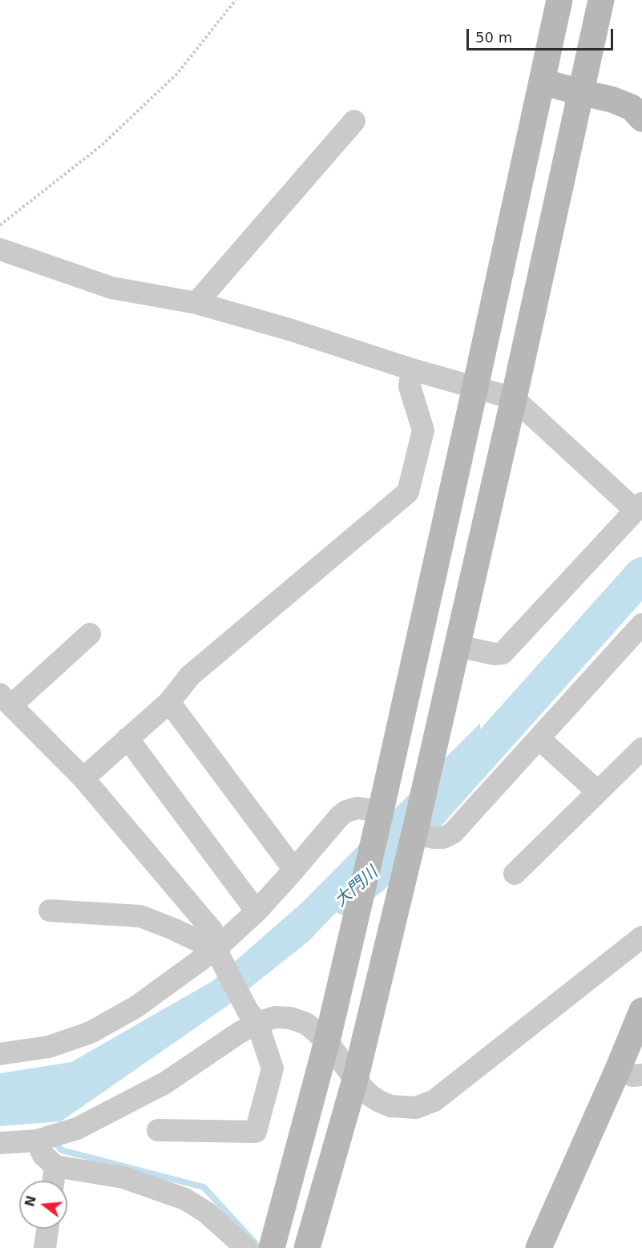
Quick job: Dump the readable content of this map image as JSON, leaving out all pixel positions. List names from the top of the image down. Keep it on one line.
{"water":["大門川"],"scale_bar":"50 m","north":"left"}
